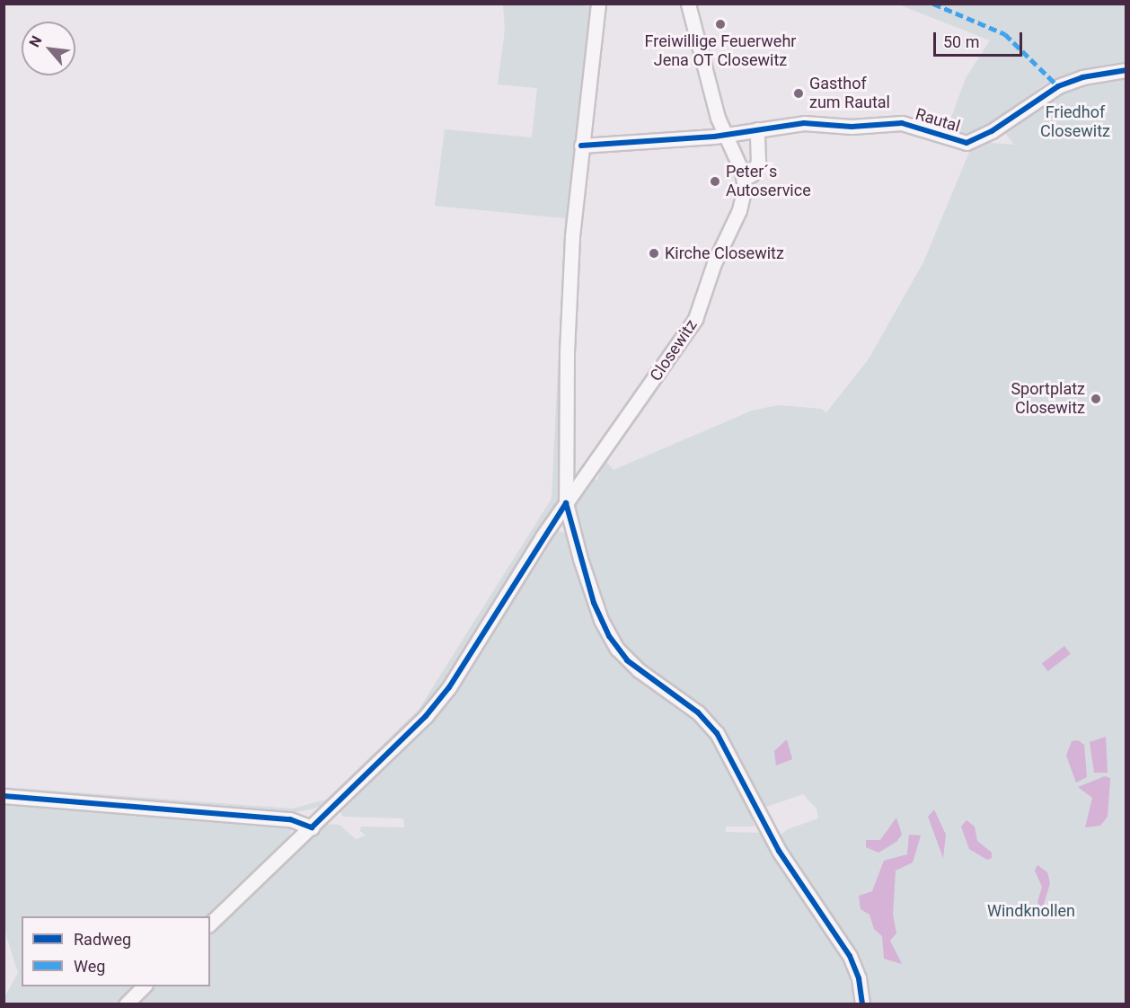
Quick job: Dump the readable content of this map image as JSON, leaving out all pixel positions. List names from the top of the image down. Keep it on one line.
{"streets":{"street":["Rautal","Closewitz"]},"crossings":[["Rautal","Closewitz"]],"parks":["Friedhof Closewitz","Windknollen"],"places":["Freiwillige Feuerwehr Jena OT Closewitz","Gasthof zum Rautal","Peter´s Autoservice","Kirche Closewitz","Sportplatz Closewitz"],"legend":["Radweg","Weg"],"scale_bar":"50 m","north":"top left"}
